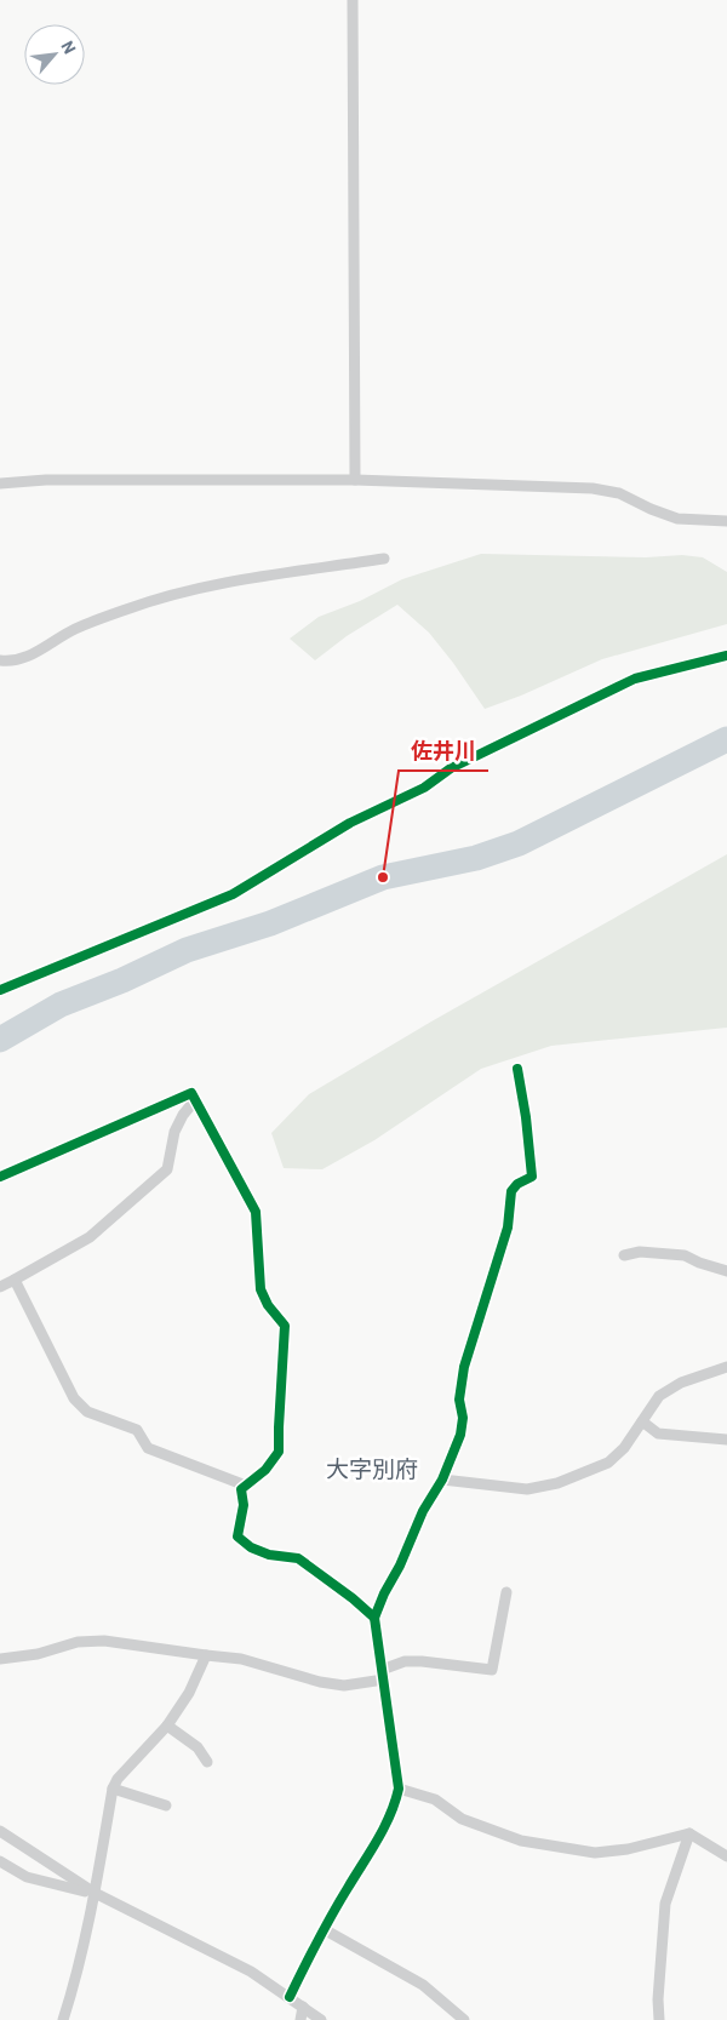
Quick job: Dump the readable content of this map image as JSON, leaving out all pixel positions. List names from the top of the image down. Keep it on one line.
{"districts":["大字別府"],"places":["佐井川"],"north":"top right"}
